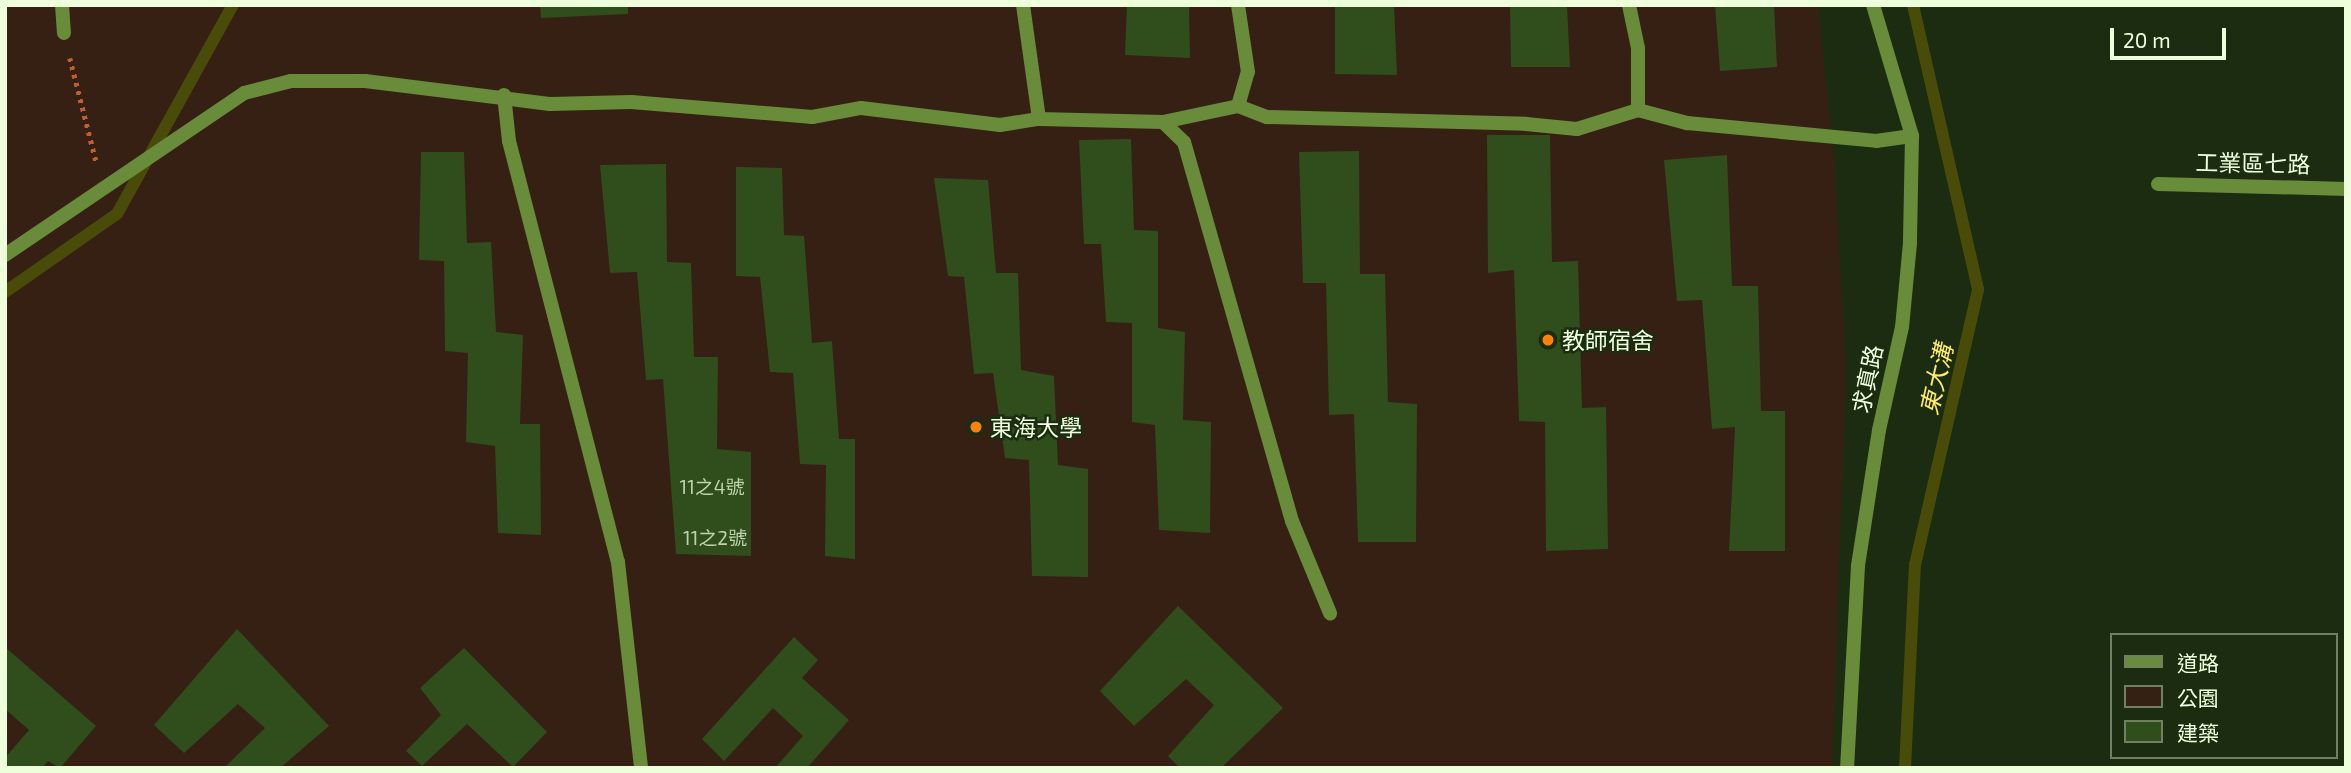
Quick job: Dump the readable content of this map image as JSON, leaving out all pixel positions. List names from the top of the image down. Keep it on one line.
{"streets":{"street":["工業區七路","求真路"]},"water":["東大溝"],"places":["教師宿舍","東海大學"],"house_numbers":["11之4號","11之2號"],"legend":["道路","公園","建築"],"scale_bar":"20 m"}
